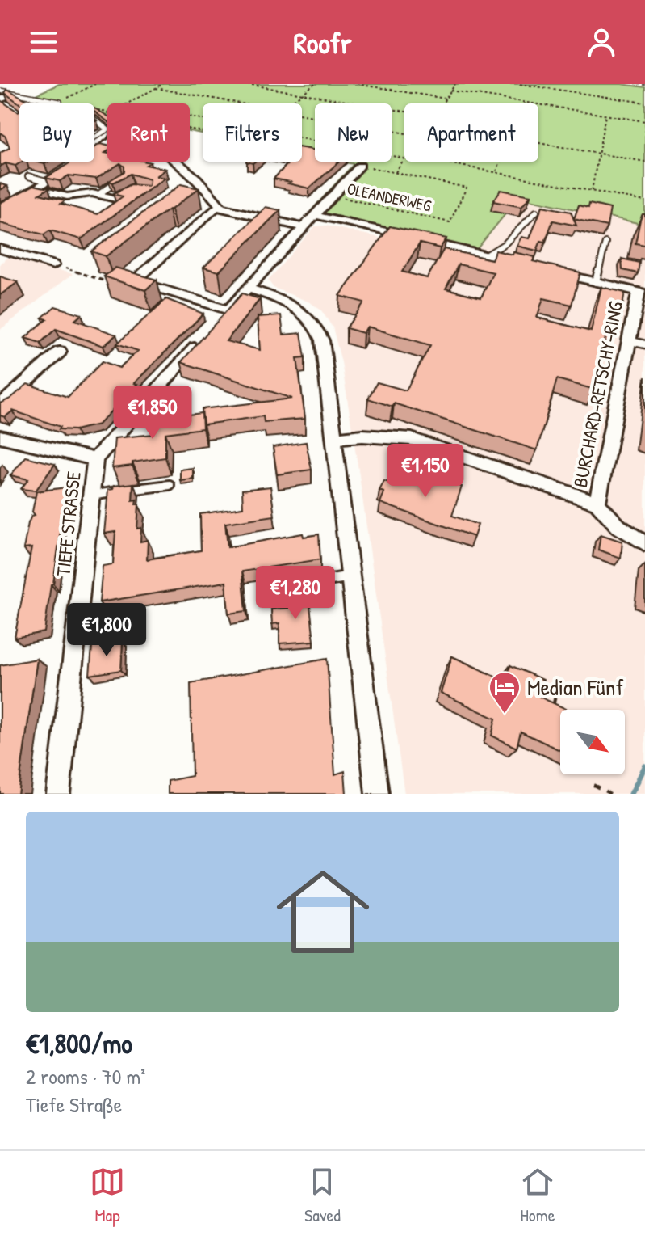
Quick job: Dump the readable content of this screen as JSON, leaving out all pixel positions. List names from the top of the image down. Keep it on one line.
{"streets":{"street":["BURCHARD-RETSCHY-RING","TIEFE STRASSE"],"path":["OLEANDERWEG"]},"crossings":[["OLEANDERWEG","TIEFE STRASSE"]],"places":{"hotel":["Median Fünf"]},"north":"bottom right","page":{"header":"Roofr","chip":["Buy","Rent","Filters","New","Apartment"],"price":["€1,850","€1,150","€1,280","€1,800"],"list":[{"name":"€1,800/mo","note":"2 rooms · 70 m² · Tiefe Straße"}],"tabs":["Map","Saved","Home"]}}
